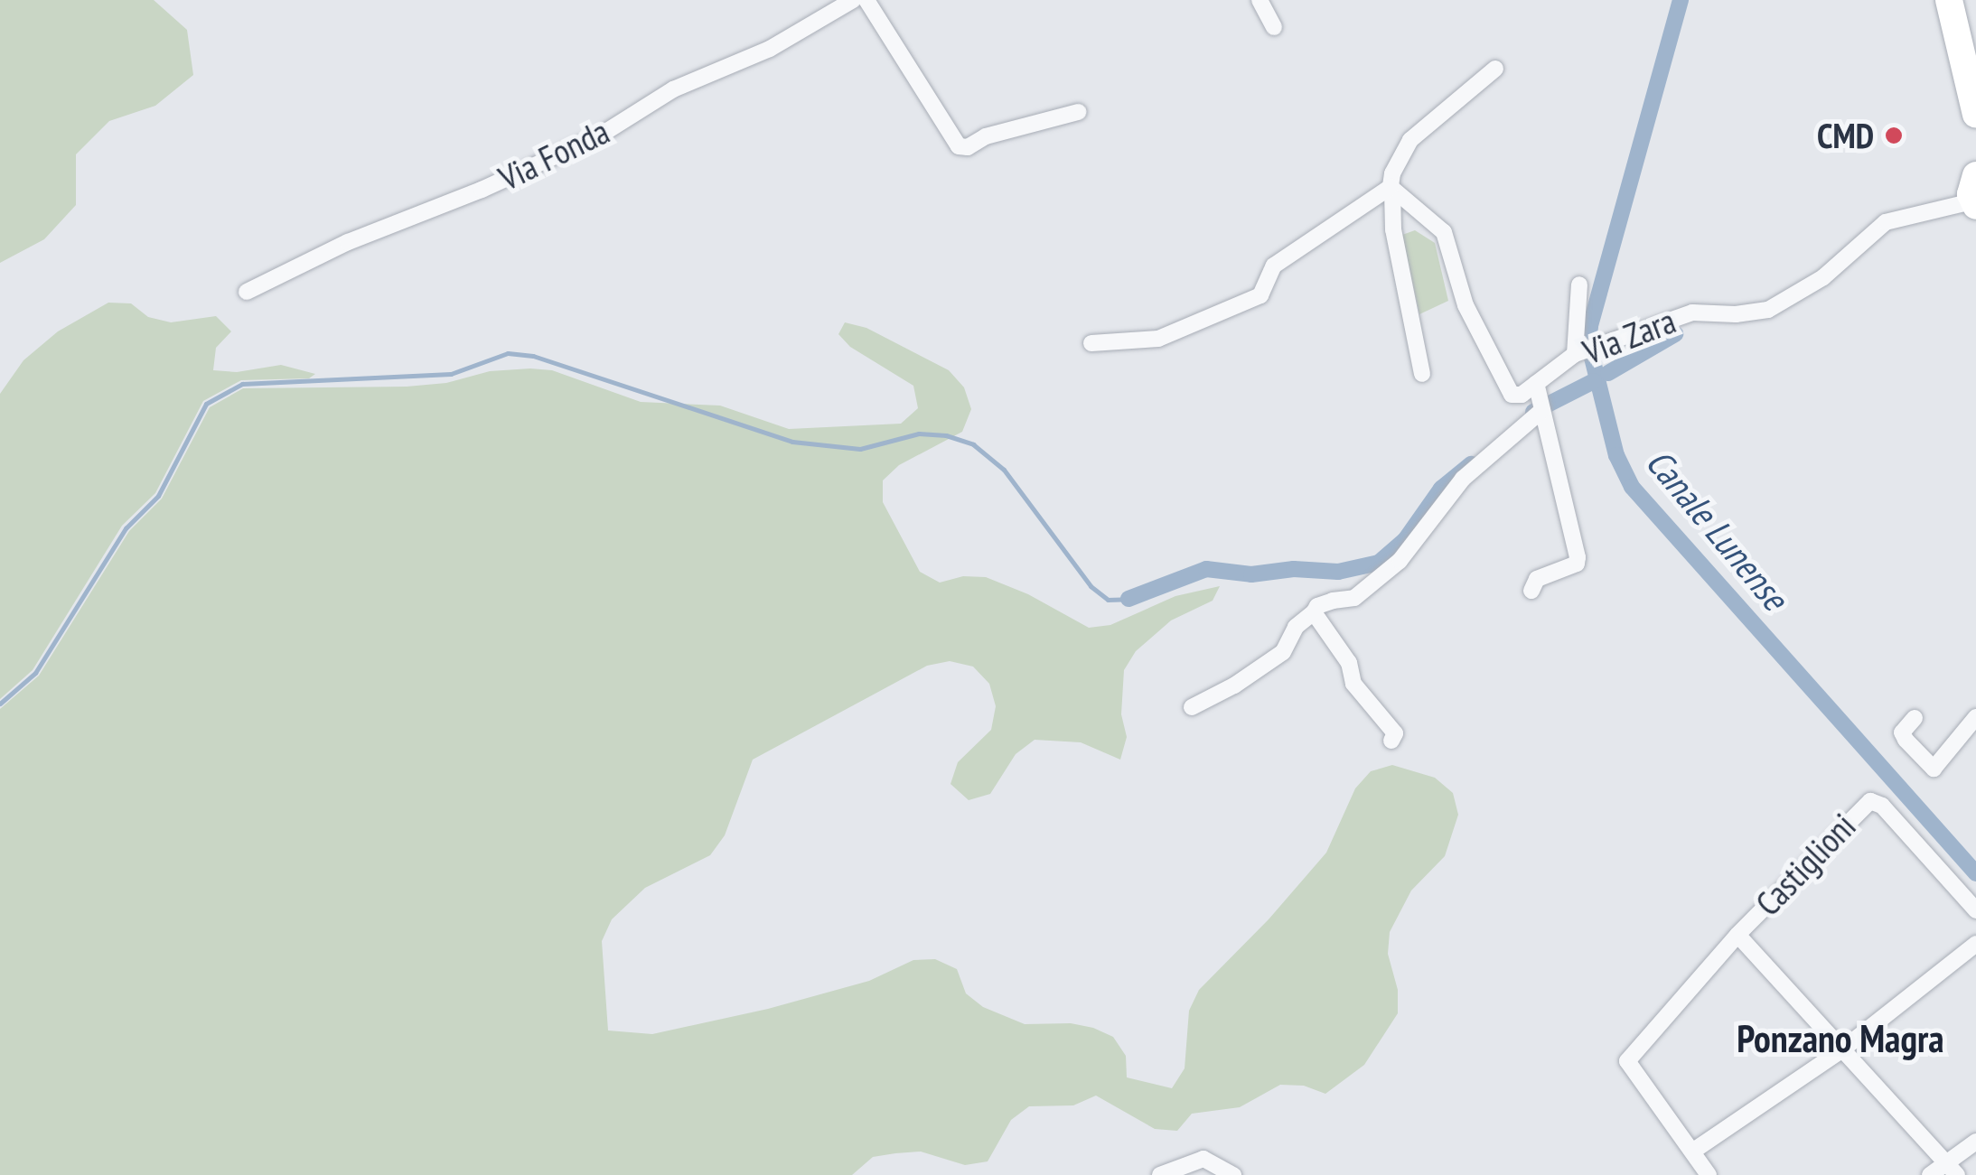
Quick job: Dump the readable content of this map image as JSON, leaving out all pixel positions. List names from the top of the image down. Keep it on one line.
{"streets":{"street":["Via Fonda","Via Zara","Castiglioni"]},"districts":["Ponzano Magra"],"water":["Canale Lunense"],"places":["CMD"]}
